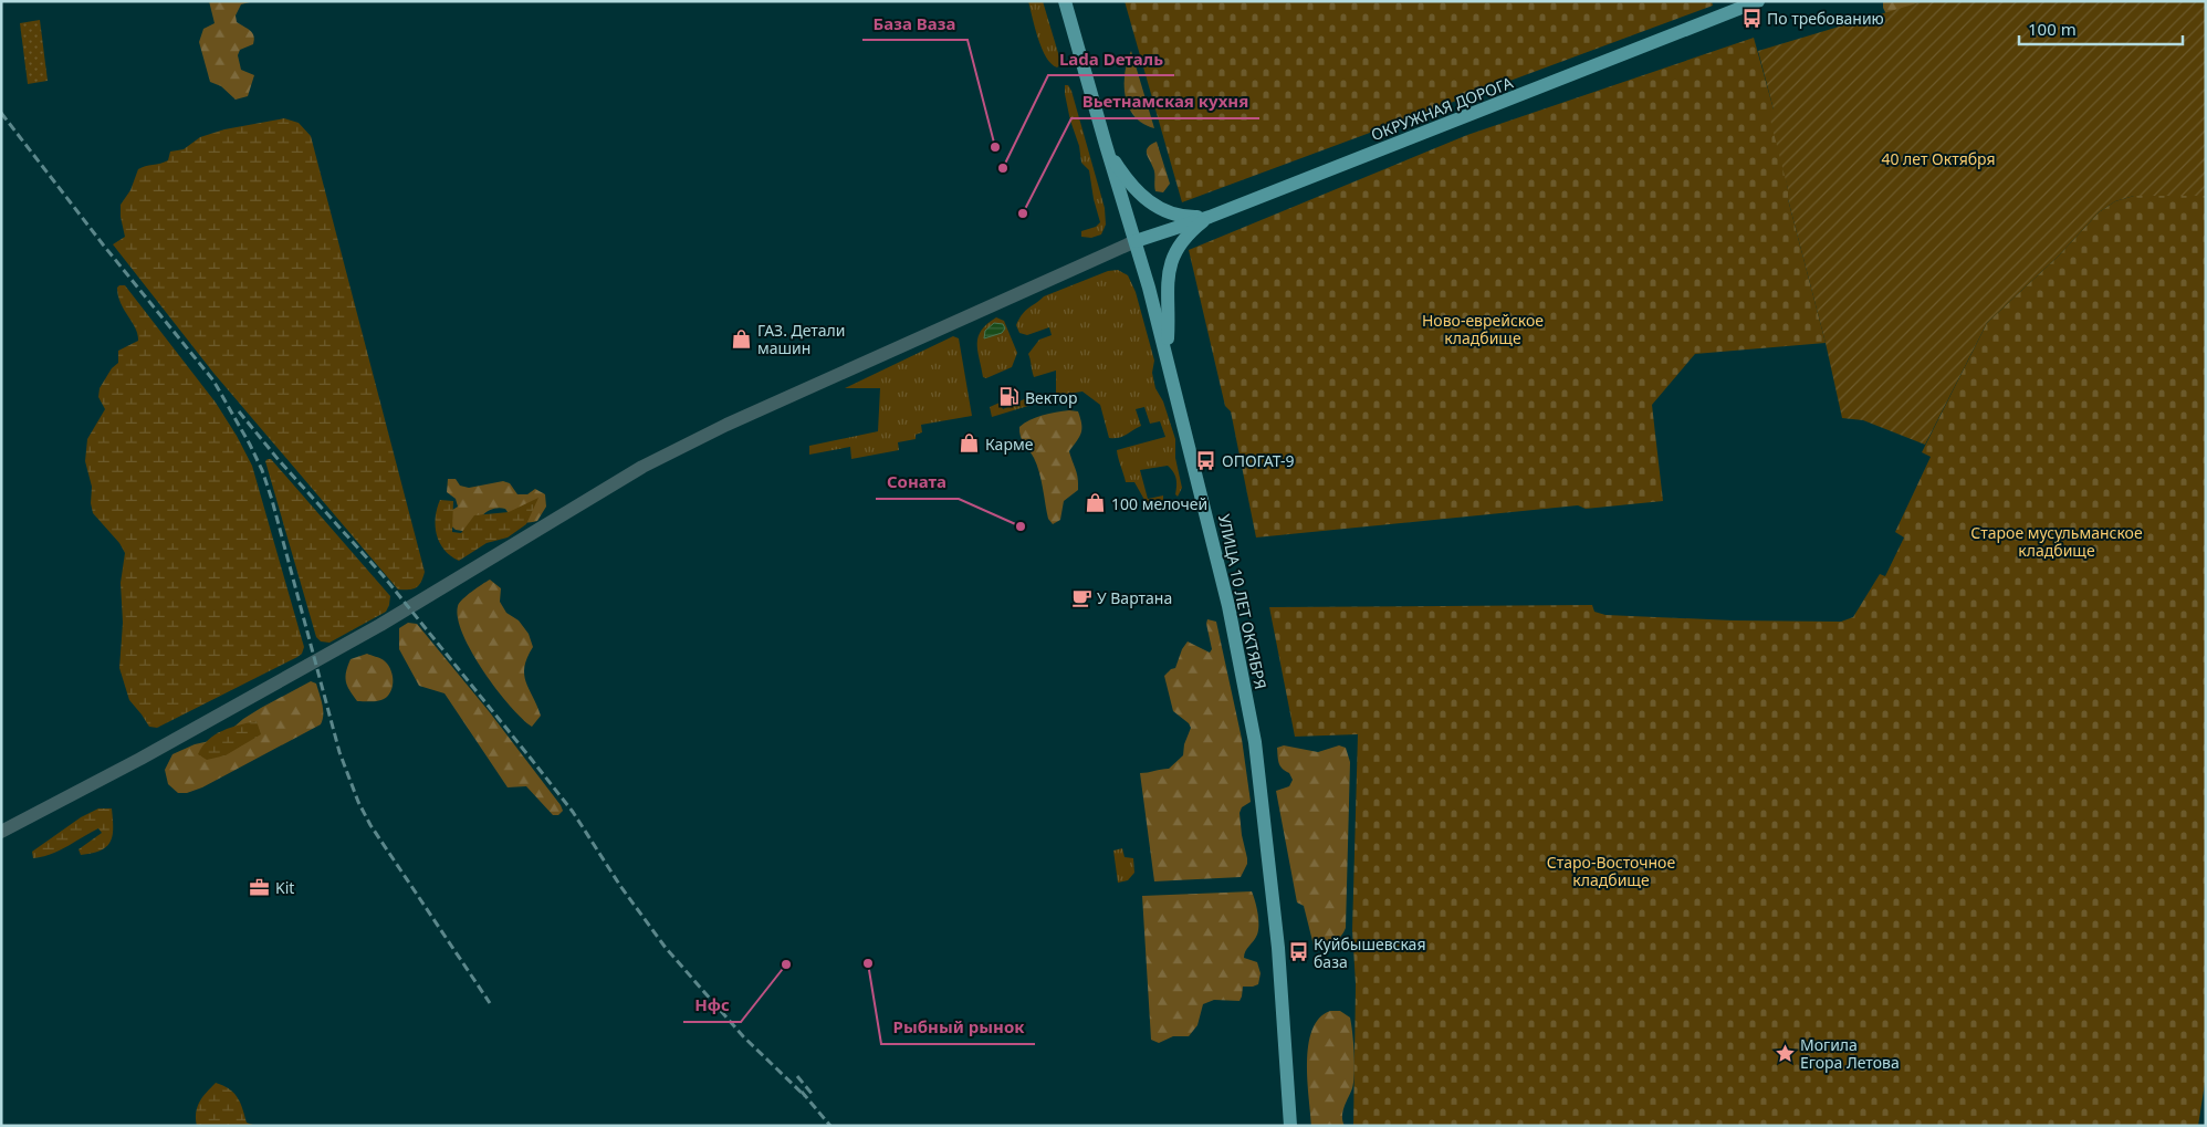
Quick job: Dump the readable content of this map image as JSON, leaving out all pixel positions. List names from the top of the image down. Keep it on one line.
{"streets":{"main road":["ОКРУЖНАЯ ДОРОГА","УЛИЦА 10 ЛЕТ ОКТЯБРЯ"]},"crossings":[["ОКРУЖНАЯ ДОРОГА","УЛИЦА 10 ЛЕТ ОКТЯБРЯ"]],"parks":["40 лет Октября","Ново-еврейское кладбище","Старое мусульманское кладбище","Старо-Восточное кладбище"],"places":{"bus stop":["По требованию","ОПОГАТ-9","Куйбышевская база"],"other":["База Ваза","Lada Dеталь","Вьетнамская кухня","Соната","Рыбный рынок","Нфс"],"shop":["ГАЗ. Детали машин","Карме","100 мелочей"],"fuel station":["Вектор"],"cafe":["У Вартана"],"office":["Kit"],"place":["Могила Егора Летова"]},"scale_bar":"100 m"}
